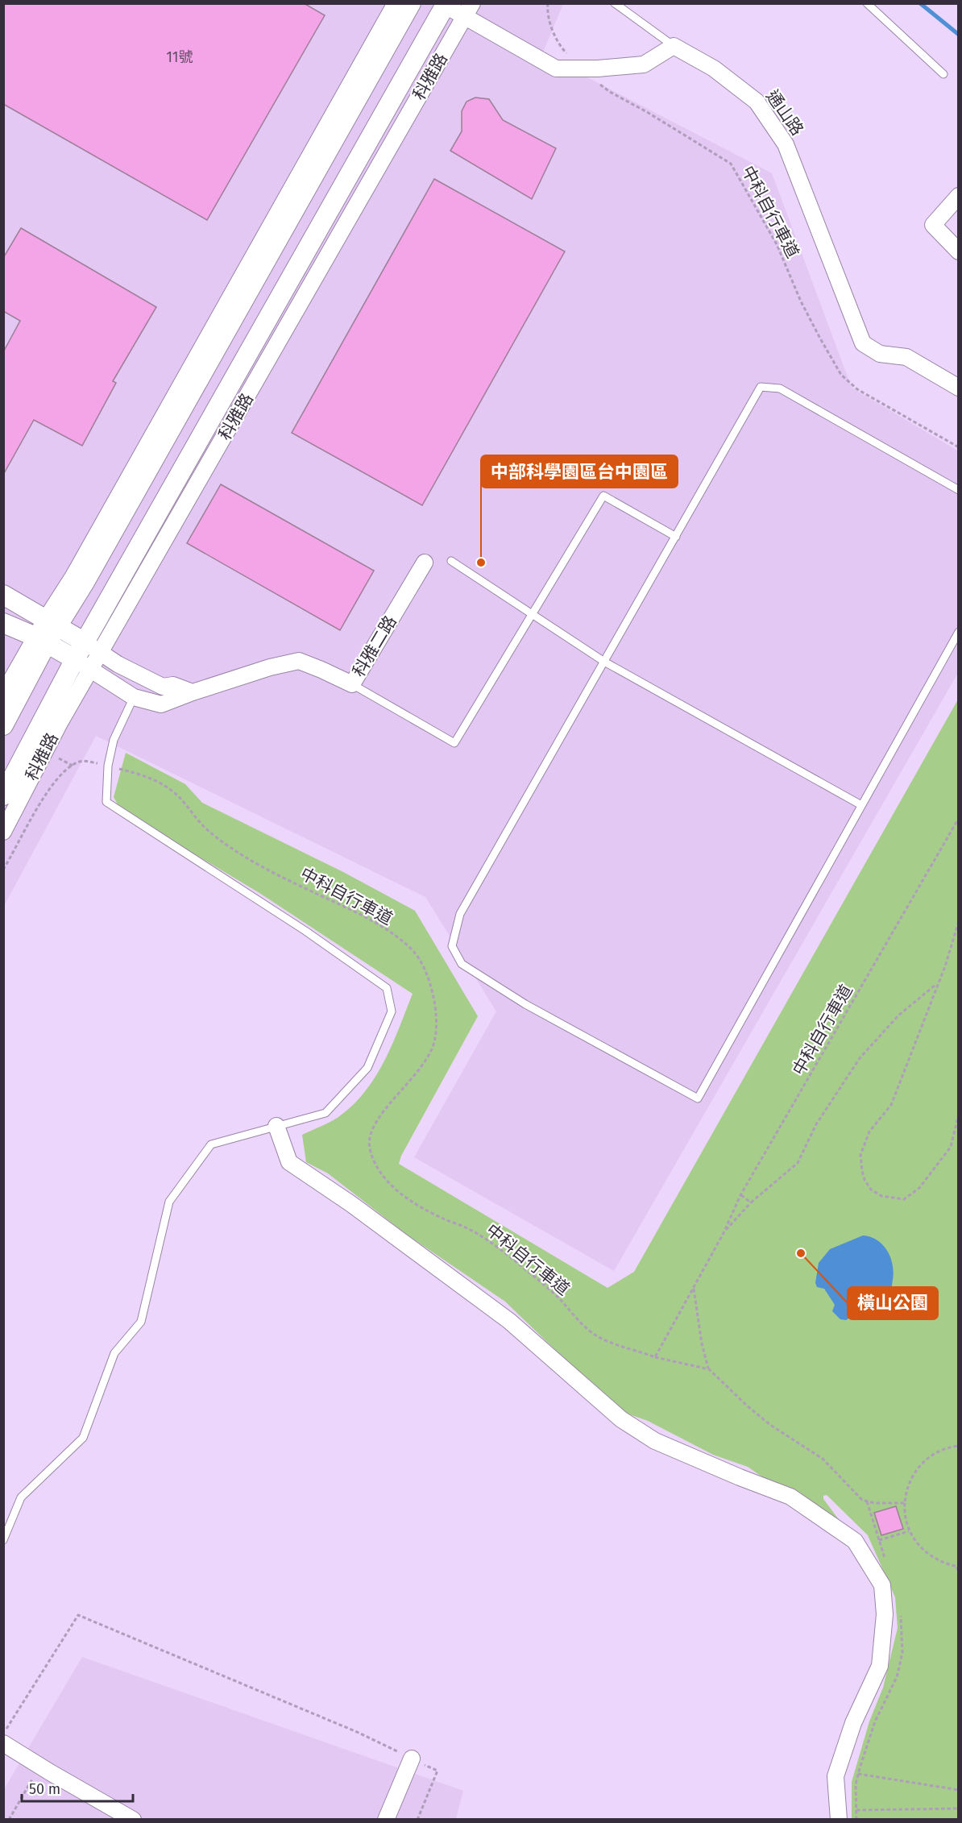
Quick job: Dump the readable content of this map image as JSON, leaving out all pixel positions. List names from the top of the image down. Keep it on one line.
{"streets":{"street":["科雅路","通山路","科雅二路"],"path":["中科自行車道"]},"crossings":[["科雅路","科雅二路"]],"places":["中部科學園區台中園區","橫山公園"],"house_numbers":["11號"],"scale_bar":"50 m"}
